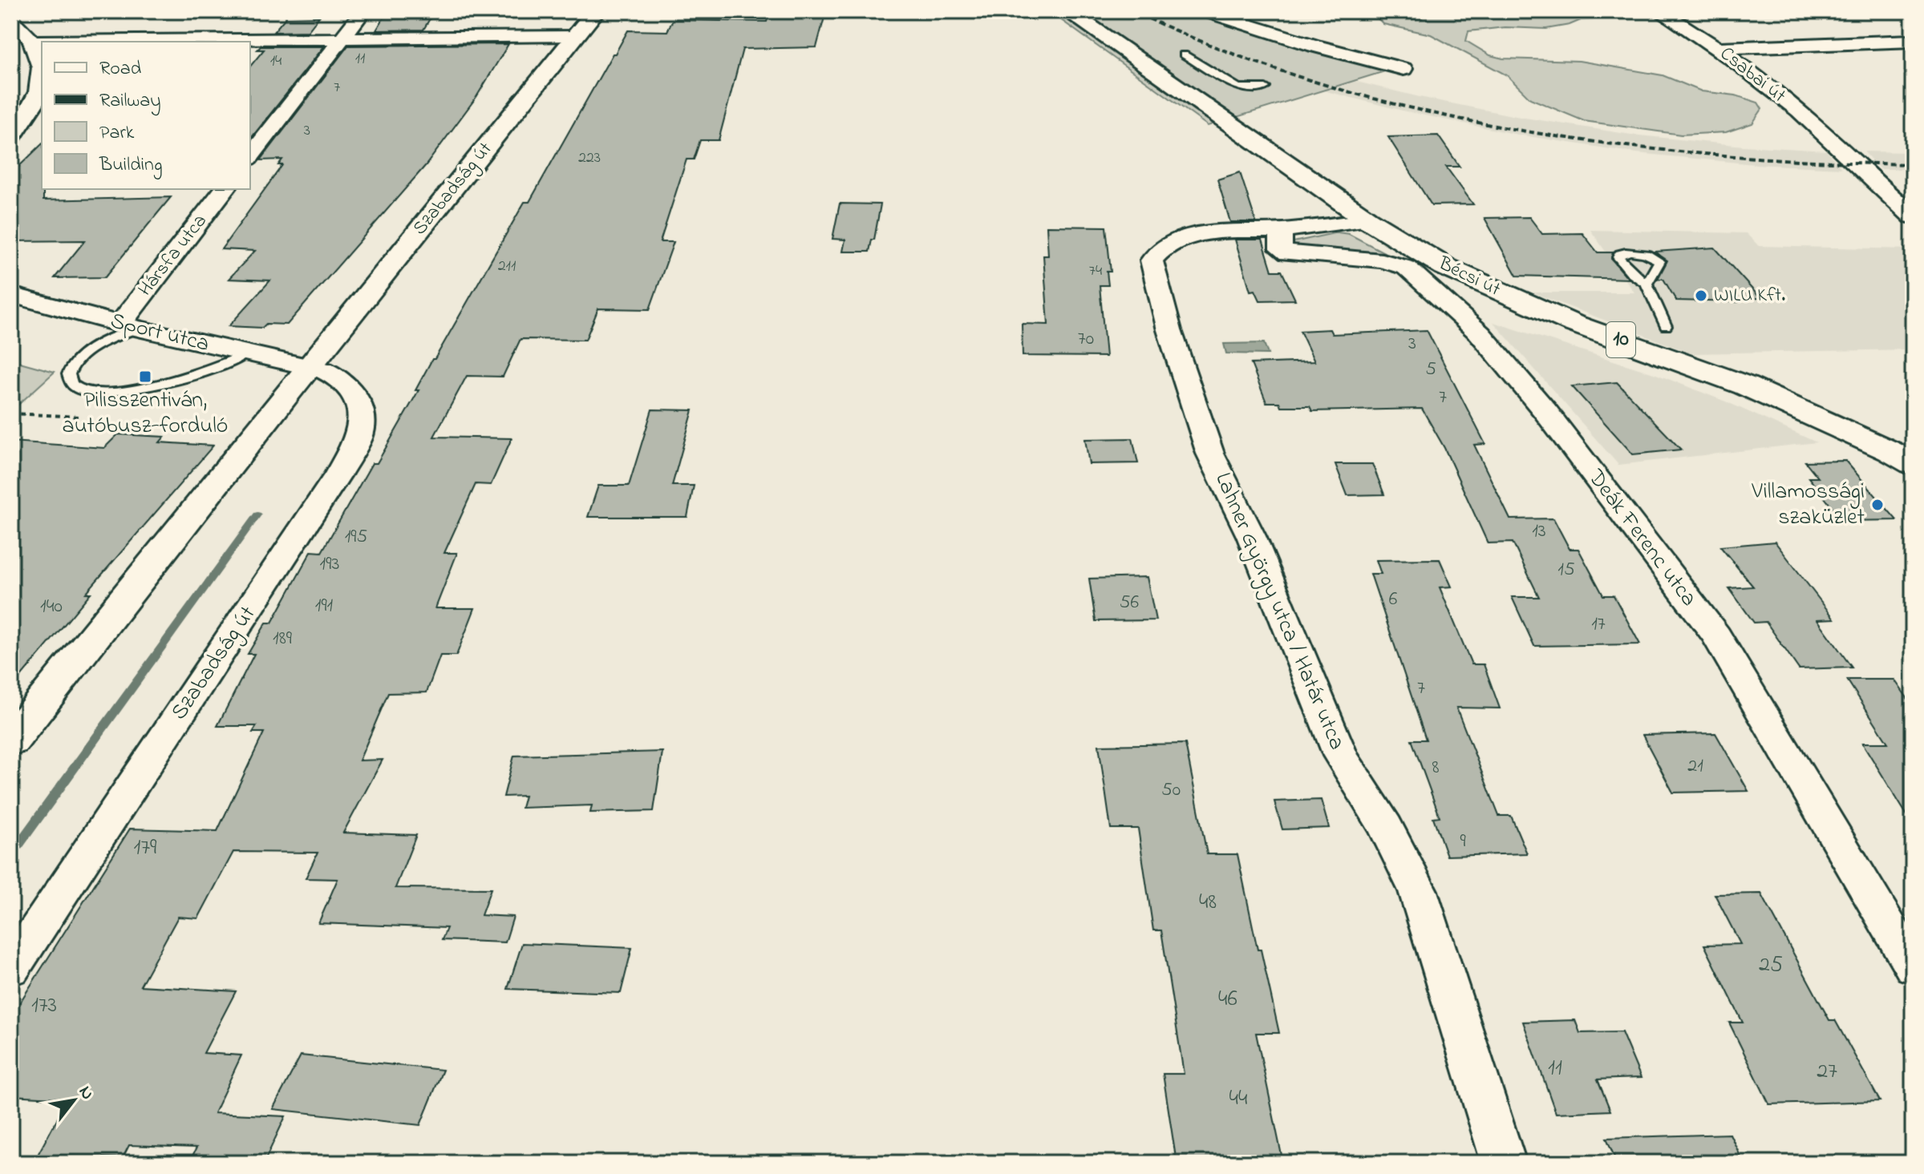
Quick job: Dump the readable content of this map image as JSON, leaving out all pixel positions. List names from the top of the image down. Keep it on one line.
{"streets":{"main road":["Szabadság út","Bécsi út","10"],"street":["Csabai út","Hársfa utca","Sport utca","Deák Ferenc utca","Lahner György utca / Határ utca"]},"crossings":[["Szabadság út","Sport utca"],["Hársfa utca","Sport utca"],["Bécsi út","Lahner György utca / Határ utca"],["Deák Ferenc utca","Lahner György utca / Határ utca"]],"places":{"other":["WILU Kft.","Villamossági szaküzlet"],"transit":["Pilisszentiván, autóbusz-forduló"]},"house_numbers":["11","14","7","3","223","211","74","70","3","5","7","13","195","193","15","6","56","191","140","17","189","7","21","8","50","9","179","48","25","46","173","11","27","44"],"legend":["Road","Railway","Park","Building"],"north":"top right"}
